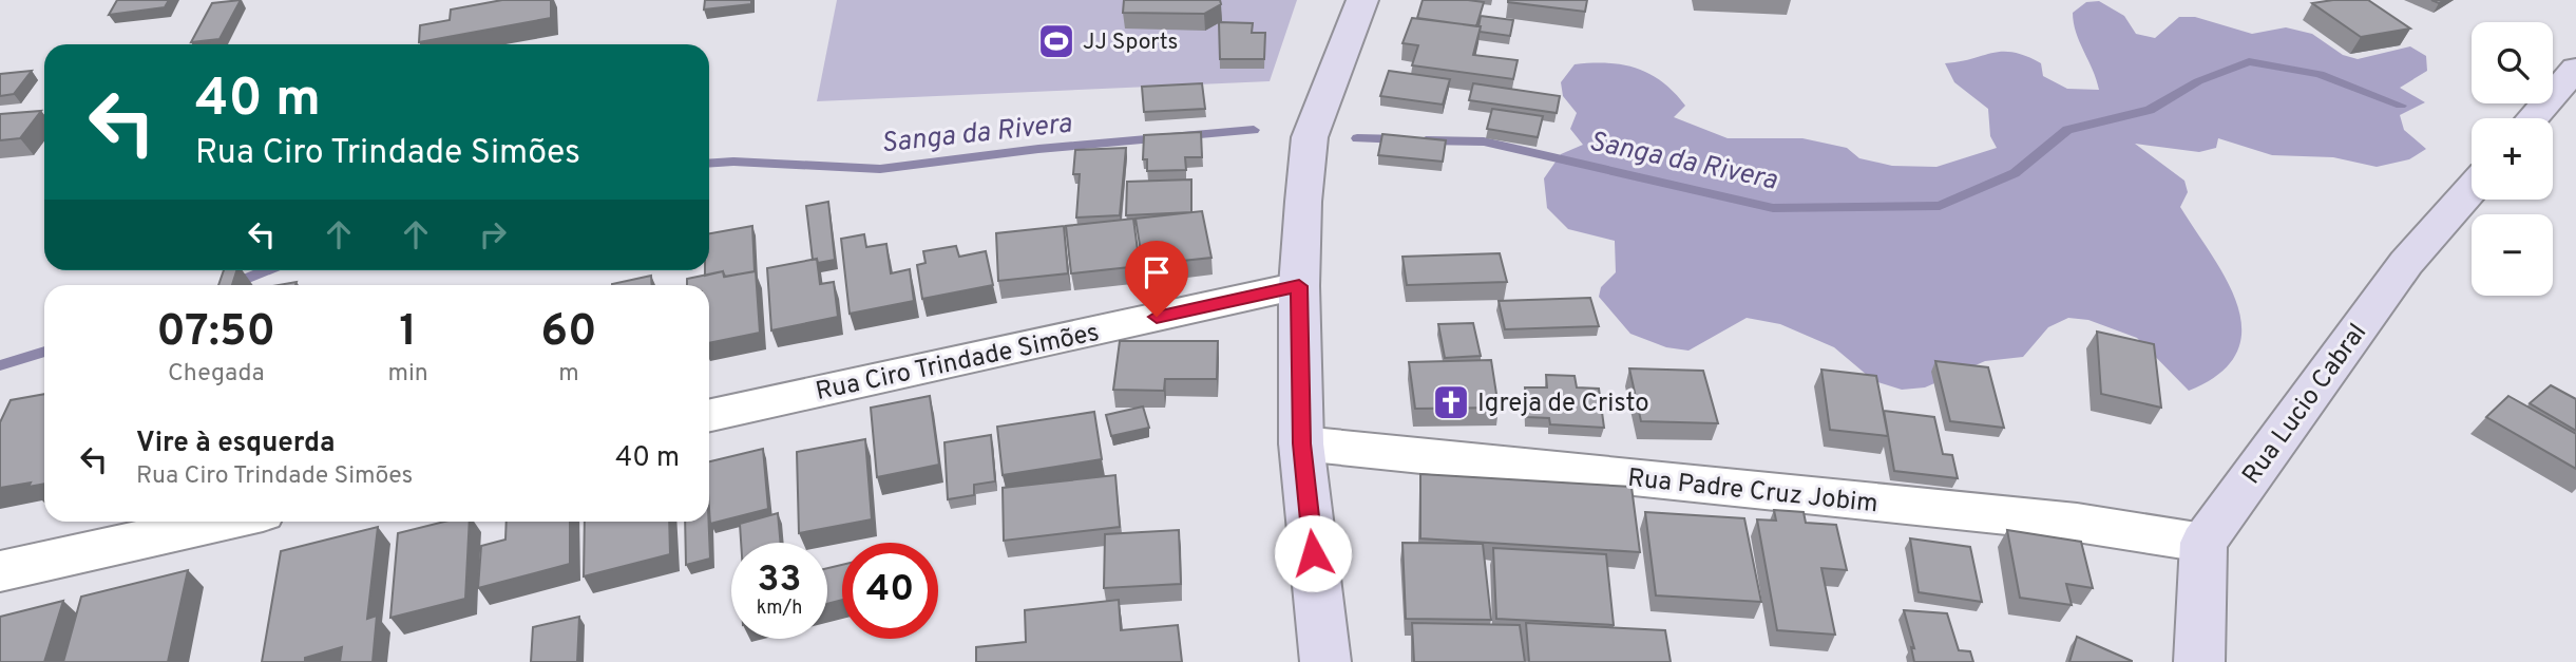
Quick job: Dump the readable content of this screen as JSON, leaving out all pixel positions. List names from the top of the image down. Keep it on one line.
{"streets":{"street":["Rua Ciro Trindade Simões","Rua Lucio Cabral","Rua Padre Cruz Jobim"]},"crossings":[["Rua Lucio Cabral","Rua Padre Cruz Jobim"]],"water":["Sanga da Rivera"],"places":{"sports":["JJ Sports"],"church":["Igreja de Cristo"]},"page":{"map_buttons":["+","−"],"turn":["40 m","Rua Ciro Trindade Simões"],"eta":["07:50","Chegada","1","min","60","m"],"list":[{"name":"Vire à esquerda","note":"Rua Ciro Trindade Simões","value":"40 m"}],"speed":"33 km/h","limit":"40"}}
